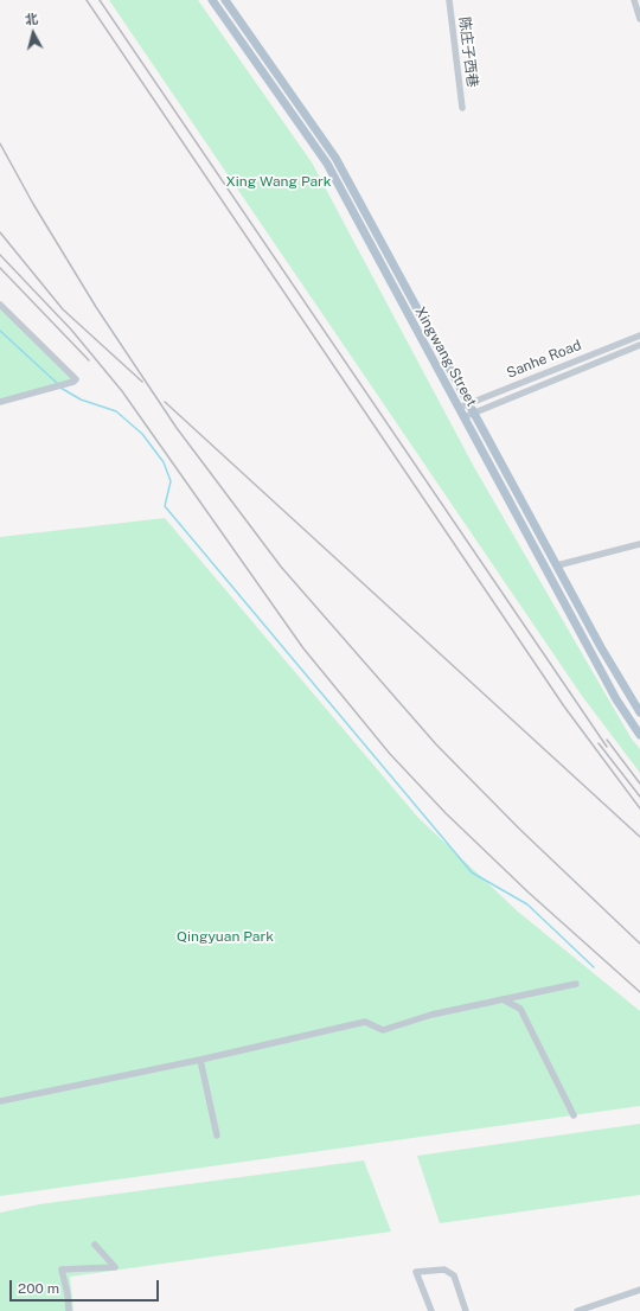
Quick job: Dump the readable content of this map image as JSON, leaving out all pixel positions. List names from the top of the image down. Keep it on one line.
{"streets":{"main road":["Xingwang Street"],"street":["陈庄子西巷","Sanhe Road"]},"crossings":[["Xingwang Street","Sanhe Road"]],"parks":["Xing Wang Park","Qingyuan Park"],"scale_bar":"200 m","north":"top"}
